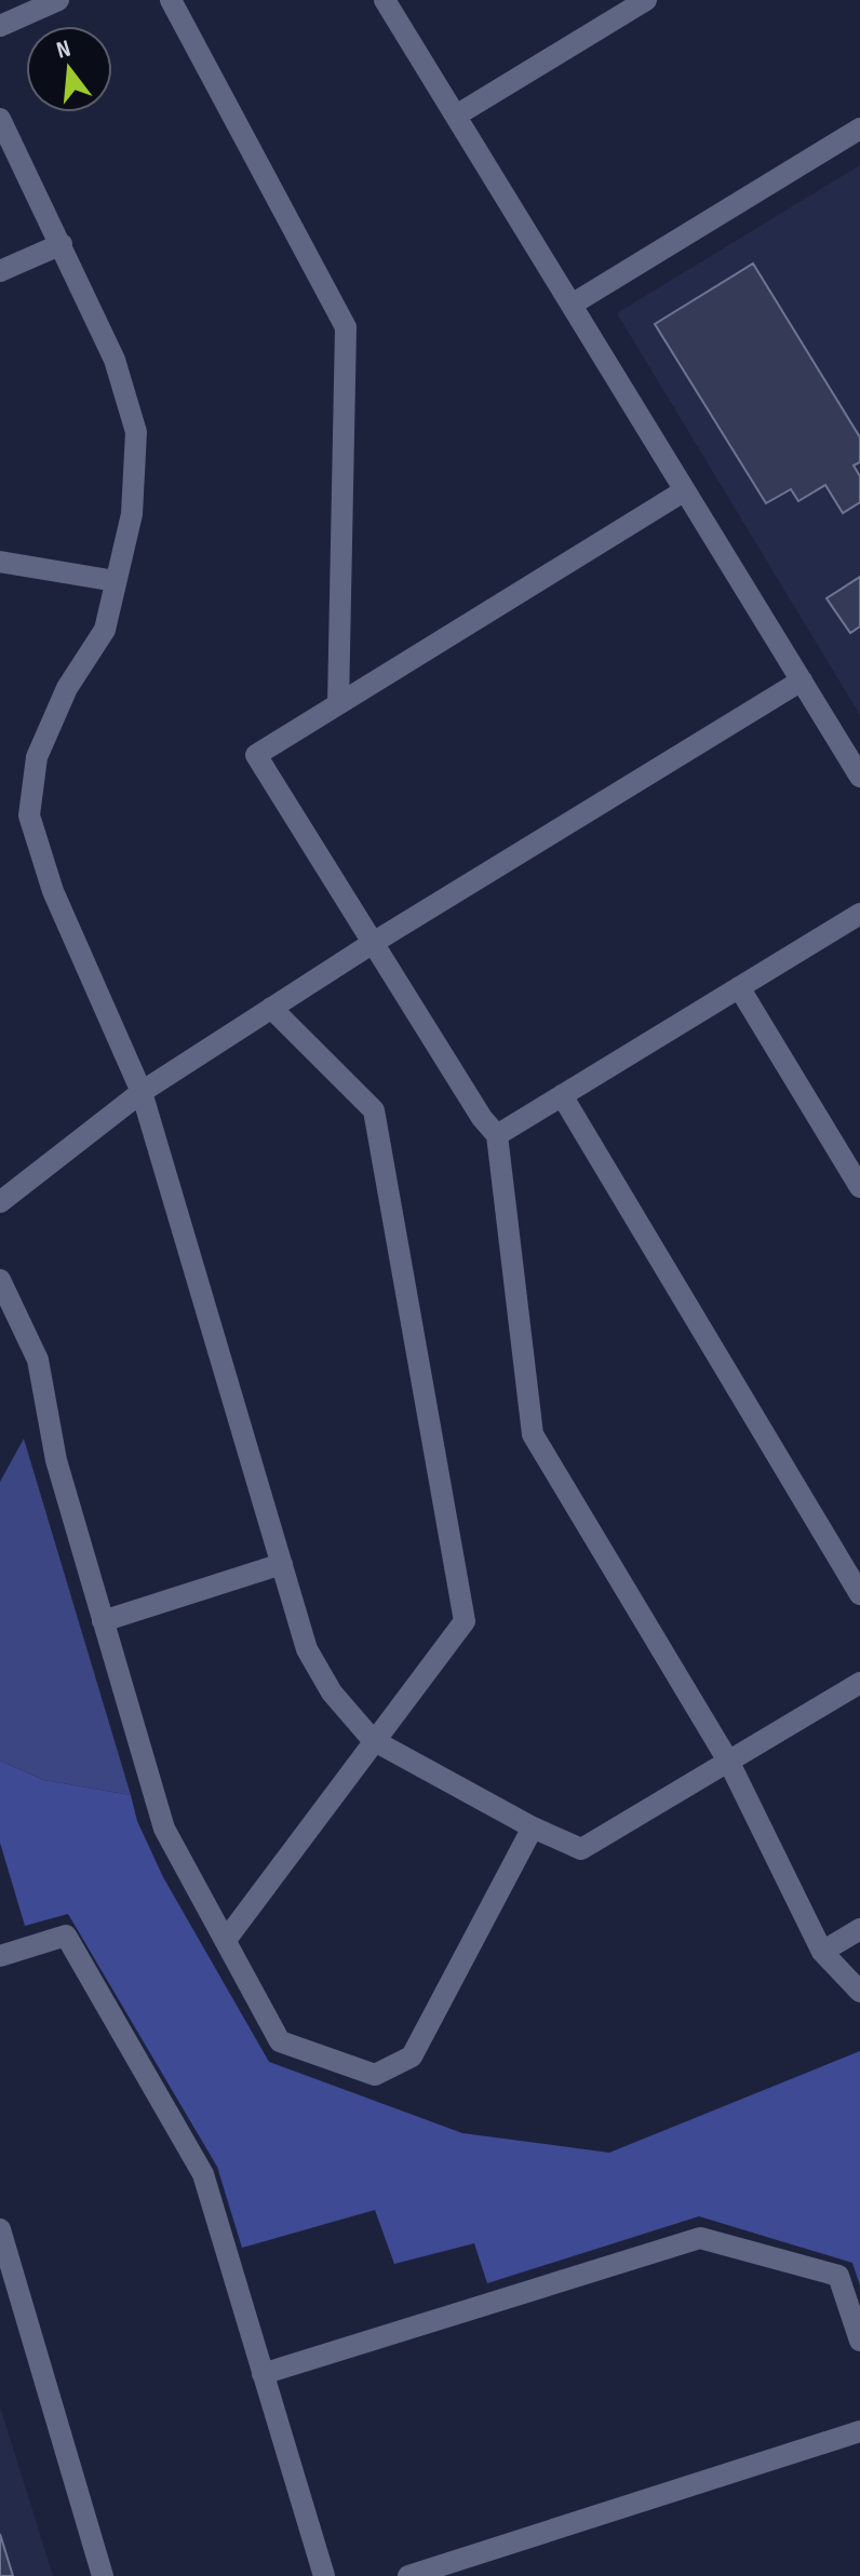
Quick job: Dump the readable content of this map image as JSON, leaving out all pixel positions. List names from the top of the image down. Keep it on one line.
{"north":"top"}
